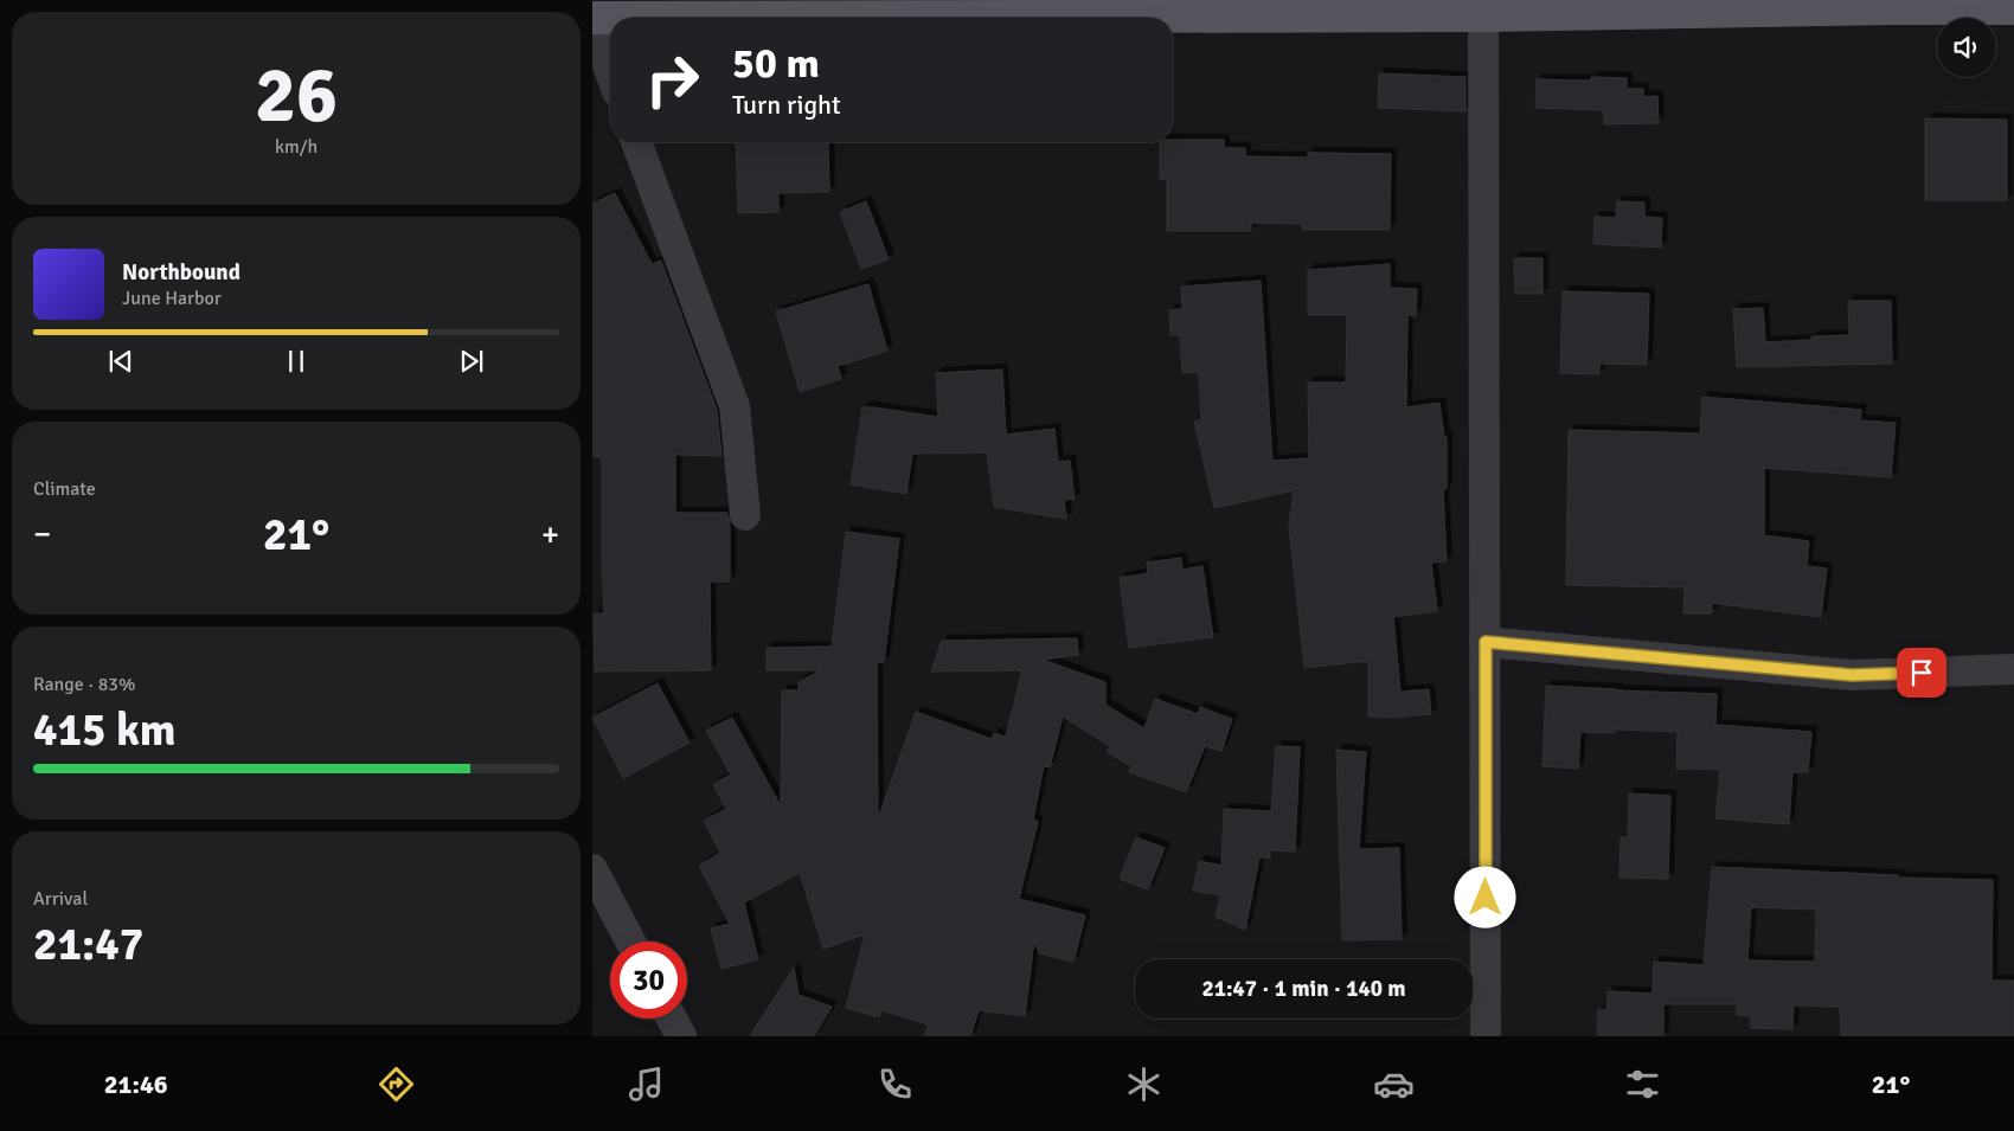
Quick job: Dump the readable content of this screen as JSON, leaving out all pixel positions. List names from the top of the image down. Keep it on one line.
{"page":{"tile":[["26","km/h"],"Climate",["Range · 83%","415 km"],["Arrival","21:47"]],"turn":["50 m","Turn right"],"song":["Northbound","June Harbor"],"heat":["−","21°","+"],"limit":"30","trip":"21:47 · 1 min · 140 m","tabs":["21:46","21°"]}}
